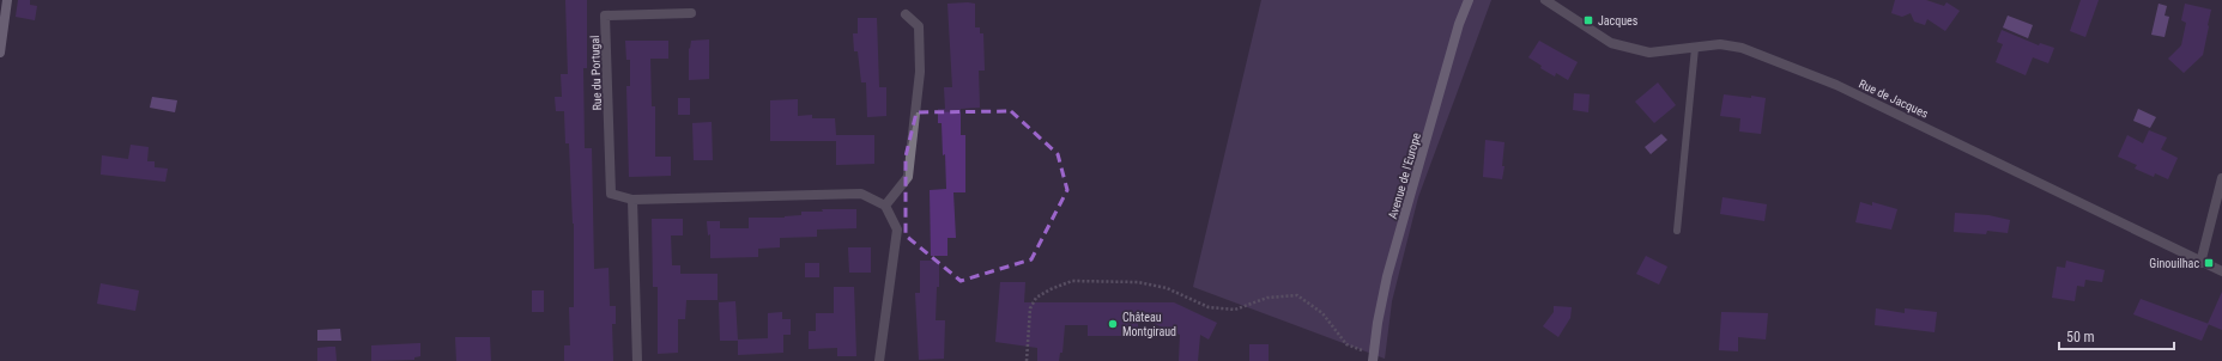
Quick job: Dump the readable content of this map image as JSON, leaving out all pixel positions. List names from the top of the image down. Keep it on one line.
{"streets":{"street":["Rue du Portugal","Rue de Jacques","Avenue de l'Europe"]},"places":{"transit":["Jacques","Ginouilhac"],"other":["Château Montgiraud"]},"scale_bar":"50 m"}
